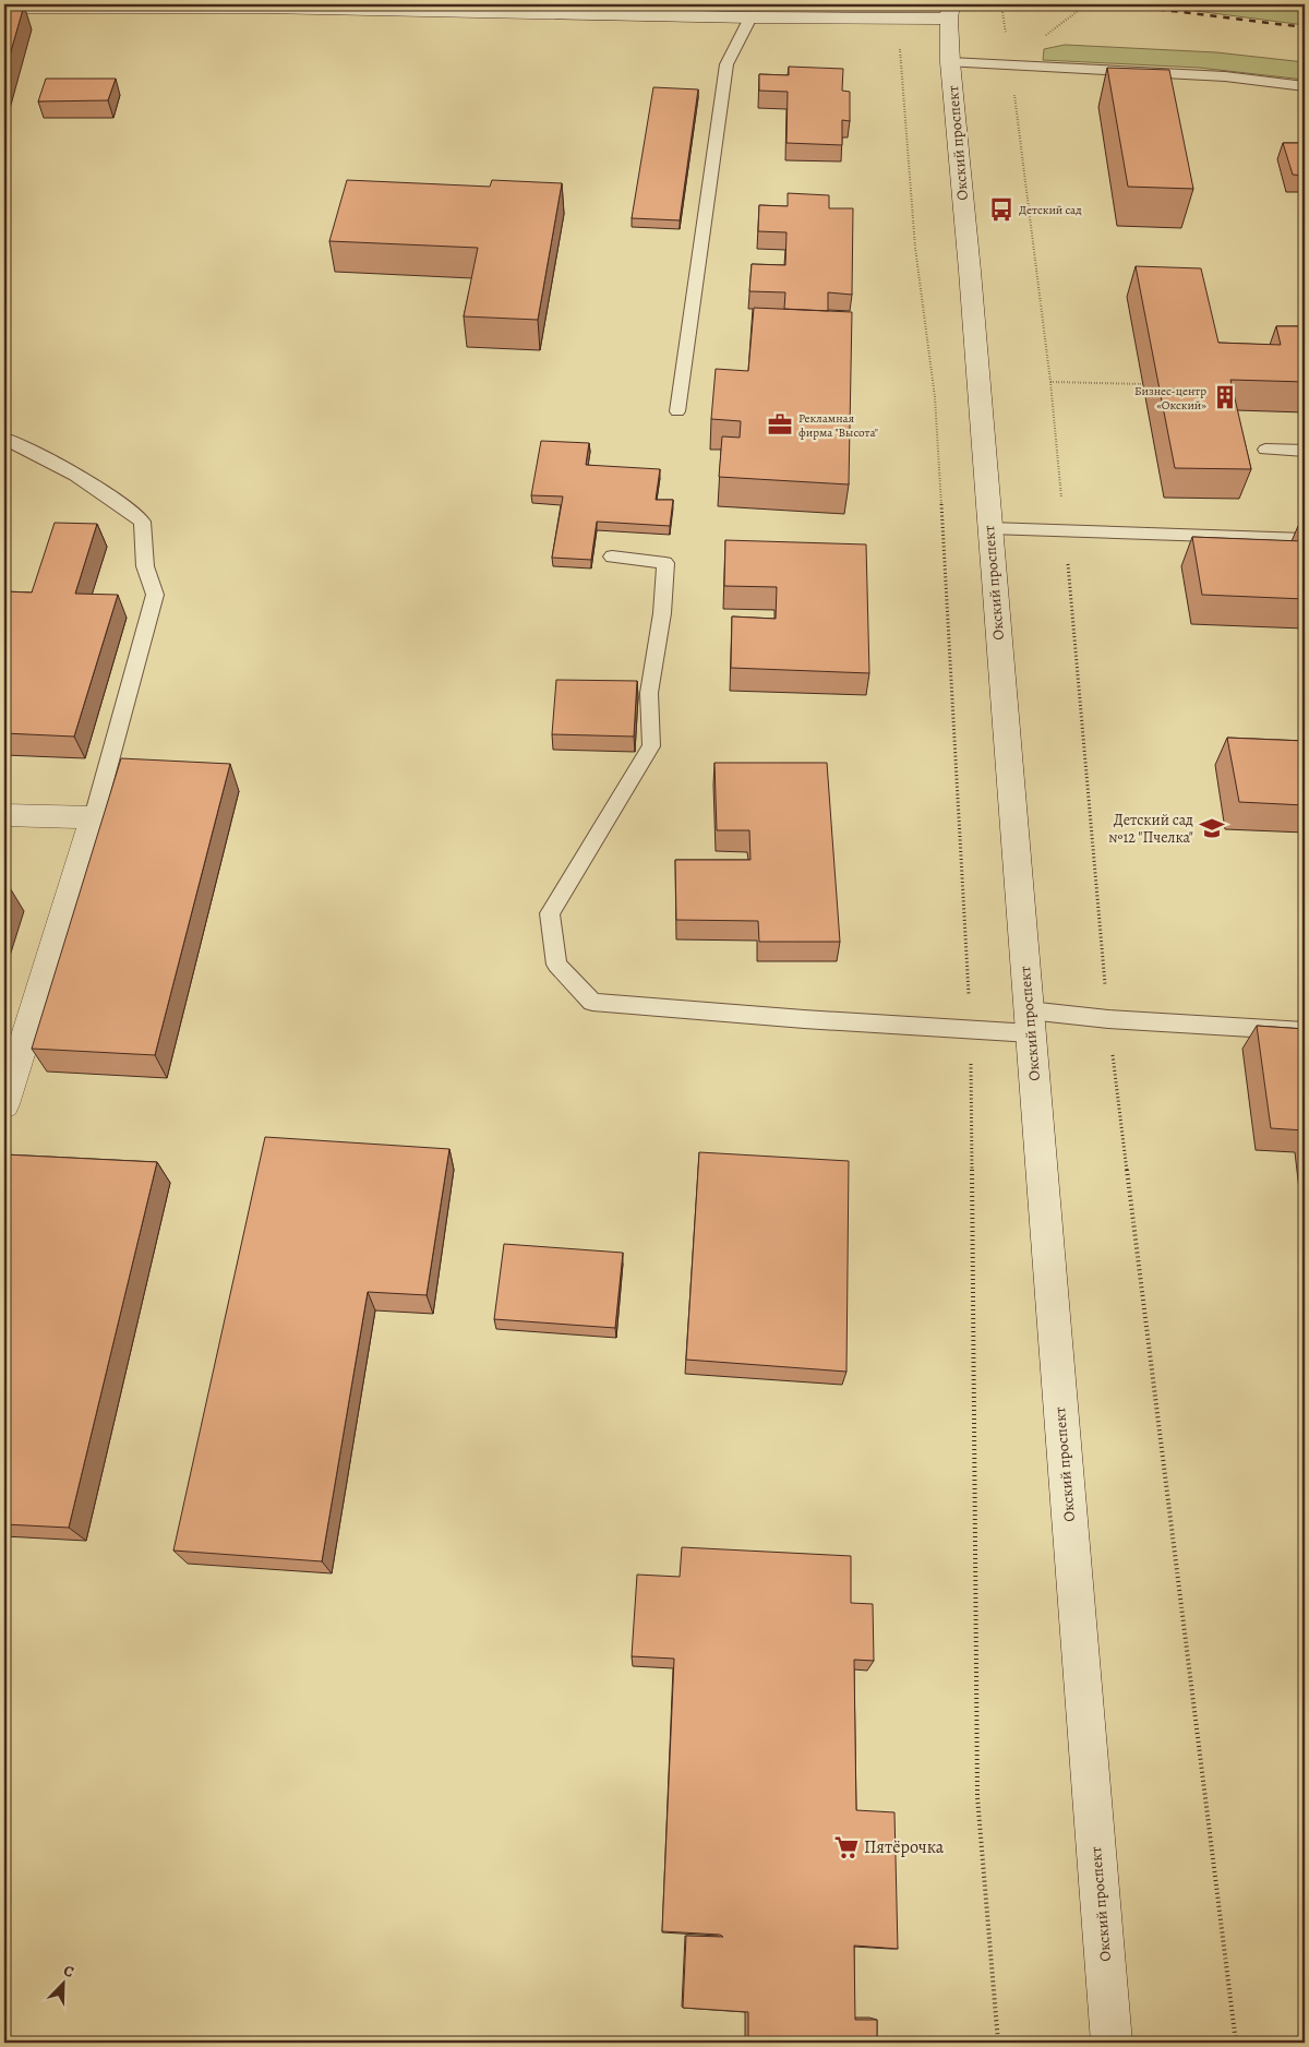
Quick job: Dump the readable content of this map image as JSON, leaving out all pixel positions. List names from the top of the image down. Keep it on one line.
{"streets":{"main road":["Окский проспект"]},"places":{"bus stop":["Детский сад"],"building":["Бизнес-центр «Окский»"],"office":["Рекламная фирма \"Высота\""],"school or university":["Детский сад №12 \"Пчелка\""],"supermarket":["Пятёрочка"]},"north":"top right"}
